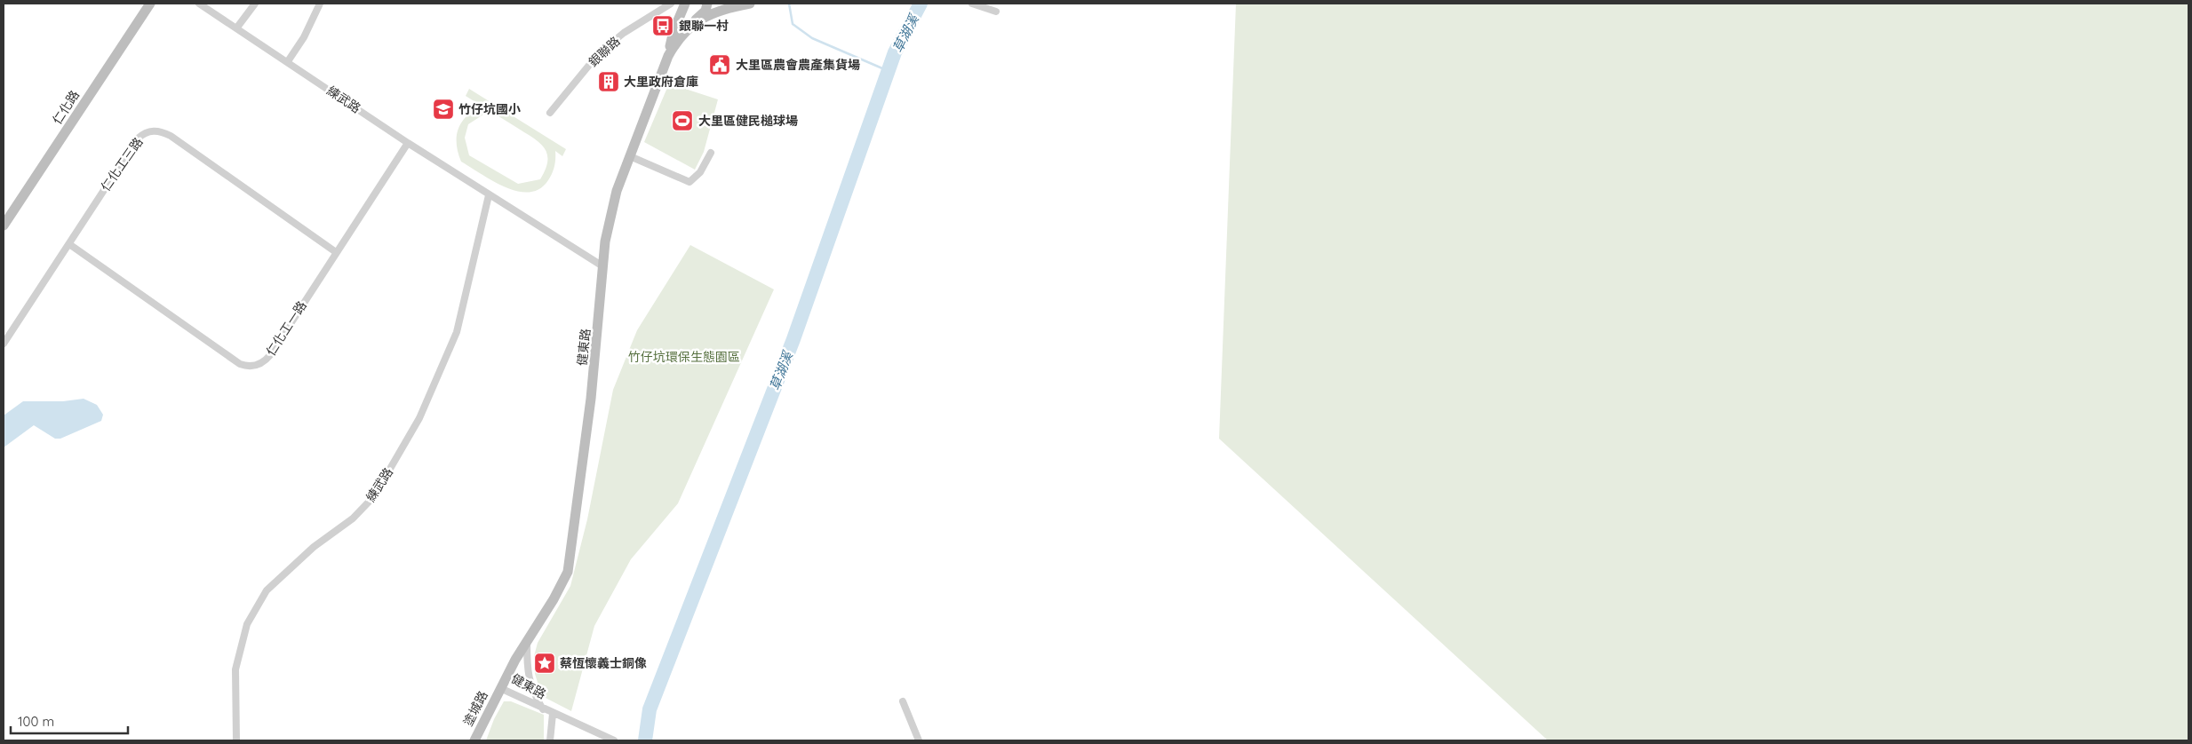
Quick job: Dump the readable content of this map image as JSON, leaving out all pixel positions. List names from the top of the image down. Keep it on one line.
{"streets":{"street":["銀聯路","練武路","仁化路","仁化工三路","仁化工一路","健東路","塗城路"]},"crossings":[["練武路","仁化工一路"],["練武路","健東路"],["仁化工三路","仁化工一路"],["健東路","塗城路"]],"water":["草湖溪"],"parks":["竹仔坑環保生態園區"],"places":{"bus stop":["銀聯一村"],"public building":["大里區農會農產集貨場"],"building":["大里政府倉庫"],"school or university":["竹仔坑國小"],"sports":["大里區健民槌球場"],"place":["蔡恆懷義士銅像"]},"scale_bar":"100 m"}
